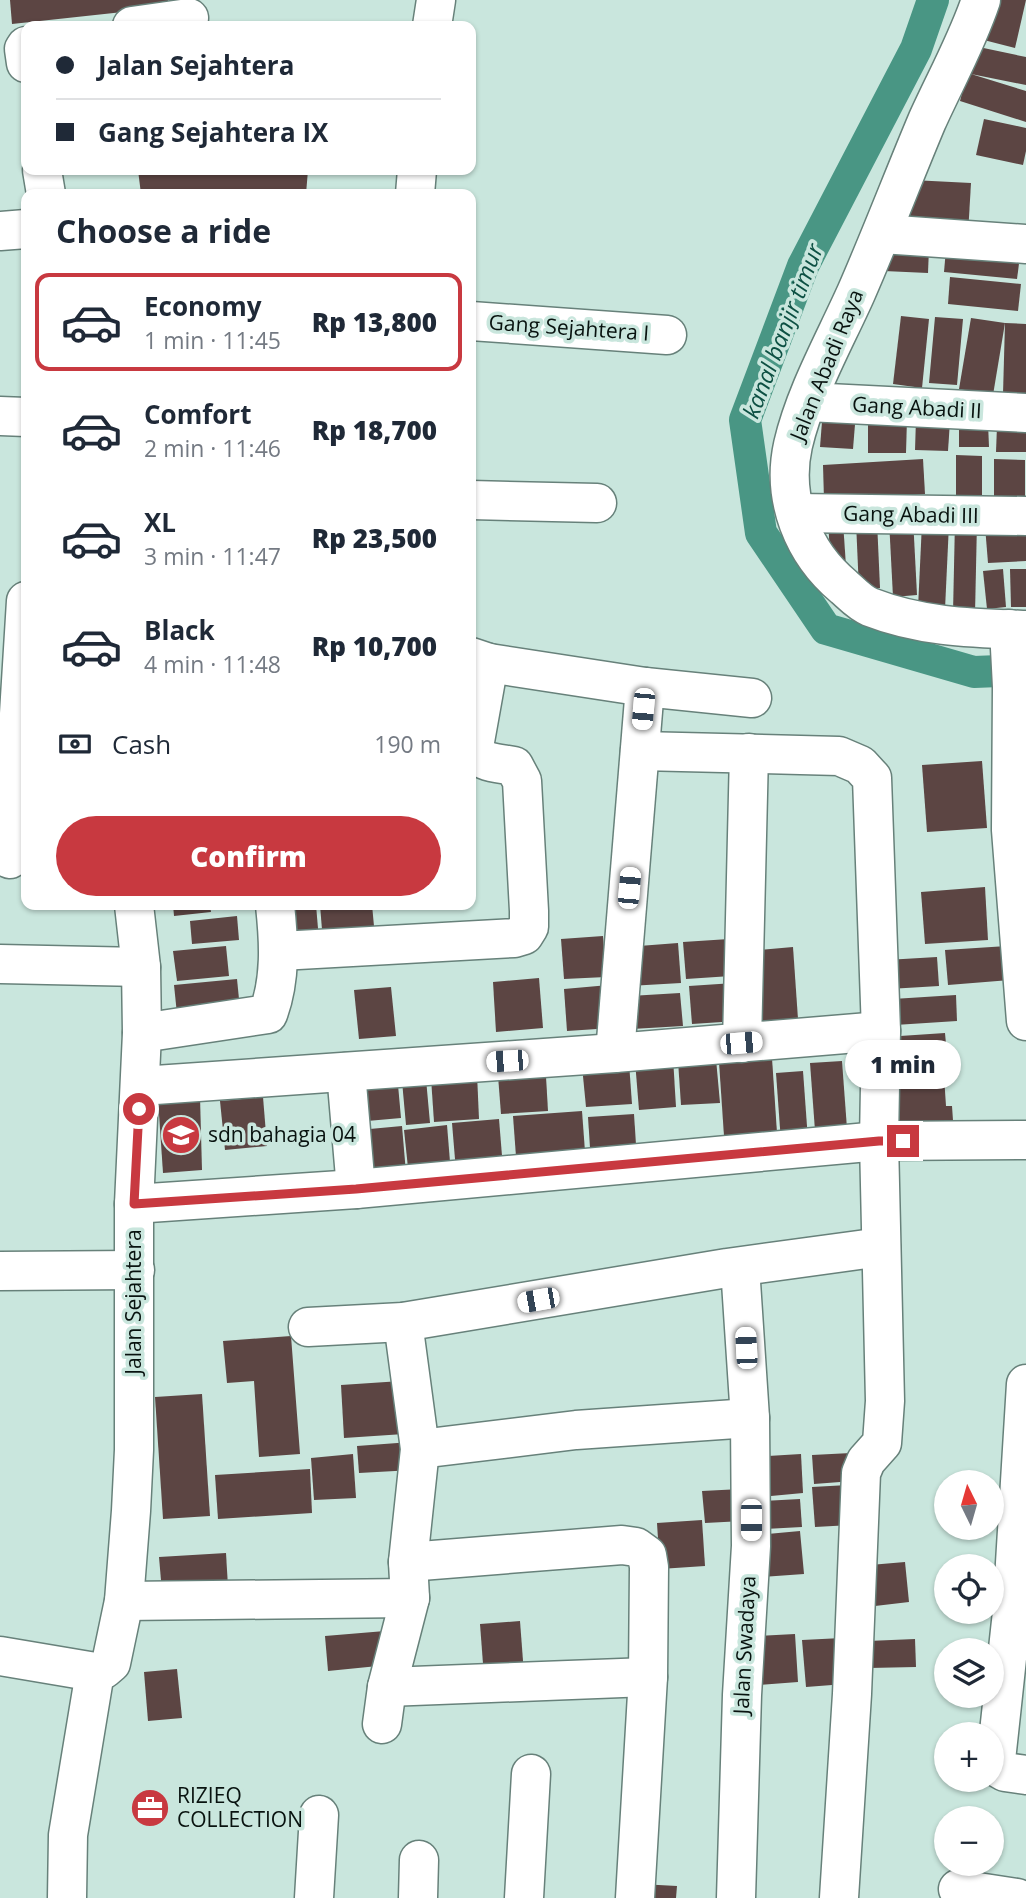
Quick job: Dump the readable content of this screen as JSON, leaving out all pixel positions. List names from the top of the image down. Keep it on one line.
{"streets":{"street":["Gang Sejahtera I","Jalan Abadi Raya","Gang Abadi II","Gang Abadi III","Jalan Sejahtera","Jalan Swadaya"]},"crossings":[["Jalan Abadi Raya","Gang Abadi II"],["Jalan Abadi Raya","Gang Abadi III"]],"water":["kanal banjir timur"],"places":{"school or university":["sdn bahagia 04"],"office":["RIZIEQ COLLECTION"]},"north":"top","page":{"banner":["Jalan Sejahtera","Gang Sejahtera IX"],"heading":"Choose a ride","list":[{"name":"Economy","note":"1 min · 11:45","value":"Rp 13,800"},{"name":"Comfort","note":"2 min · 11:46","value":"Rp 18,700"},{"name":"XL","note":"3 min · 11:47","value":"Rp 23,500"},{"name":"Black","note":"4 min · 11:48","value":"Rp 10,700"}],"pay":["Cash","190 m"],"buttons":"Confirm","bubble":"1 min","map_buttons":["+","−"]}}
